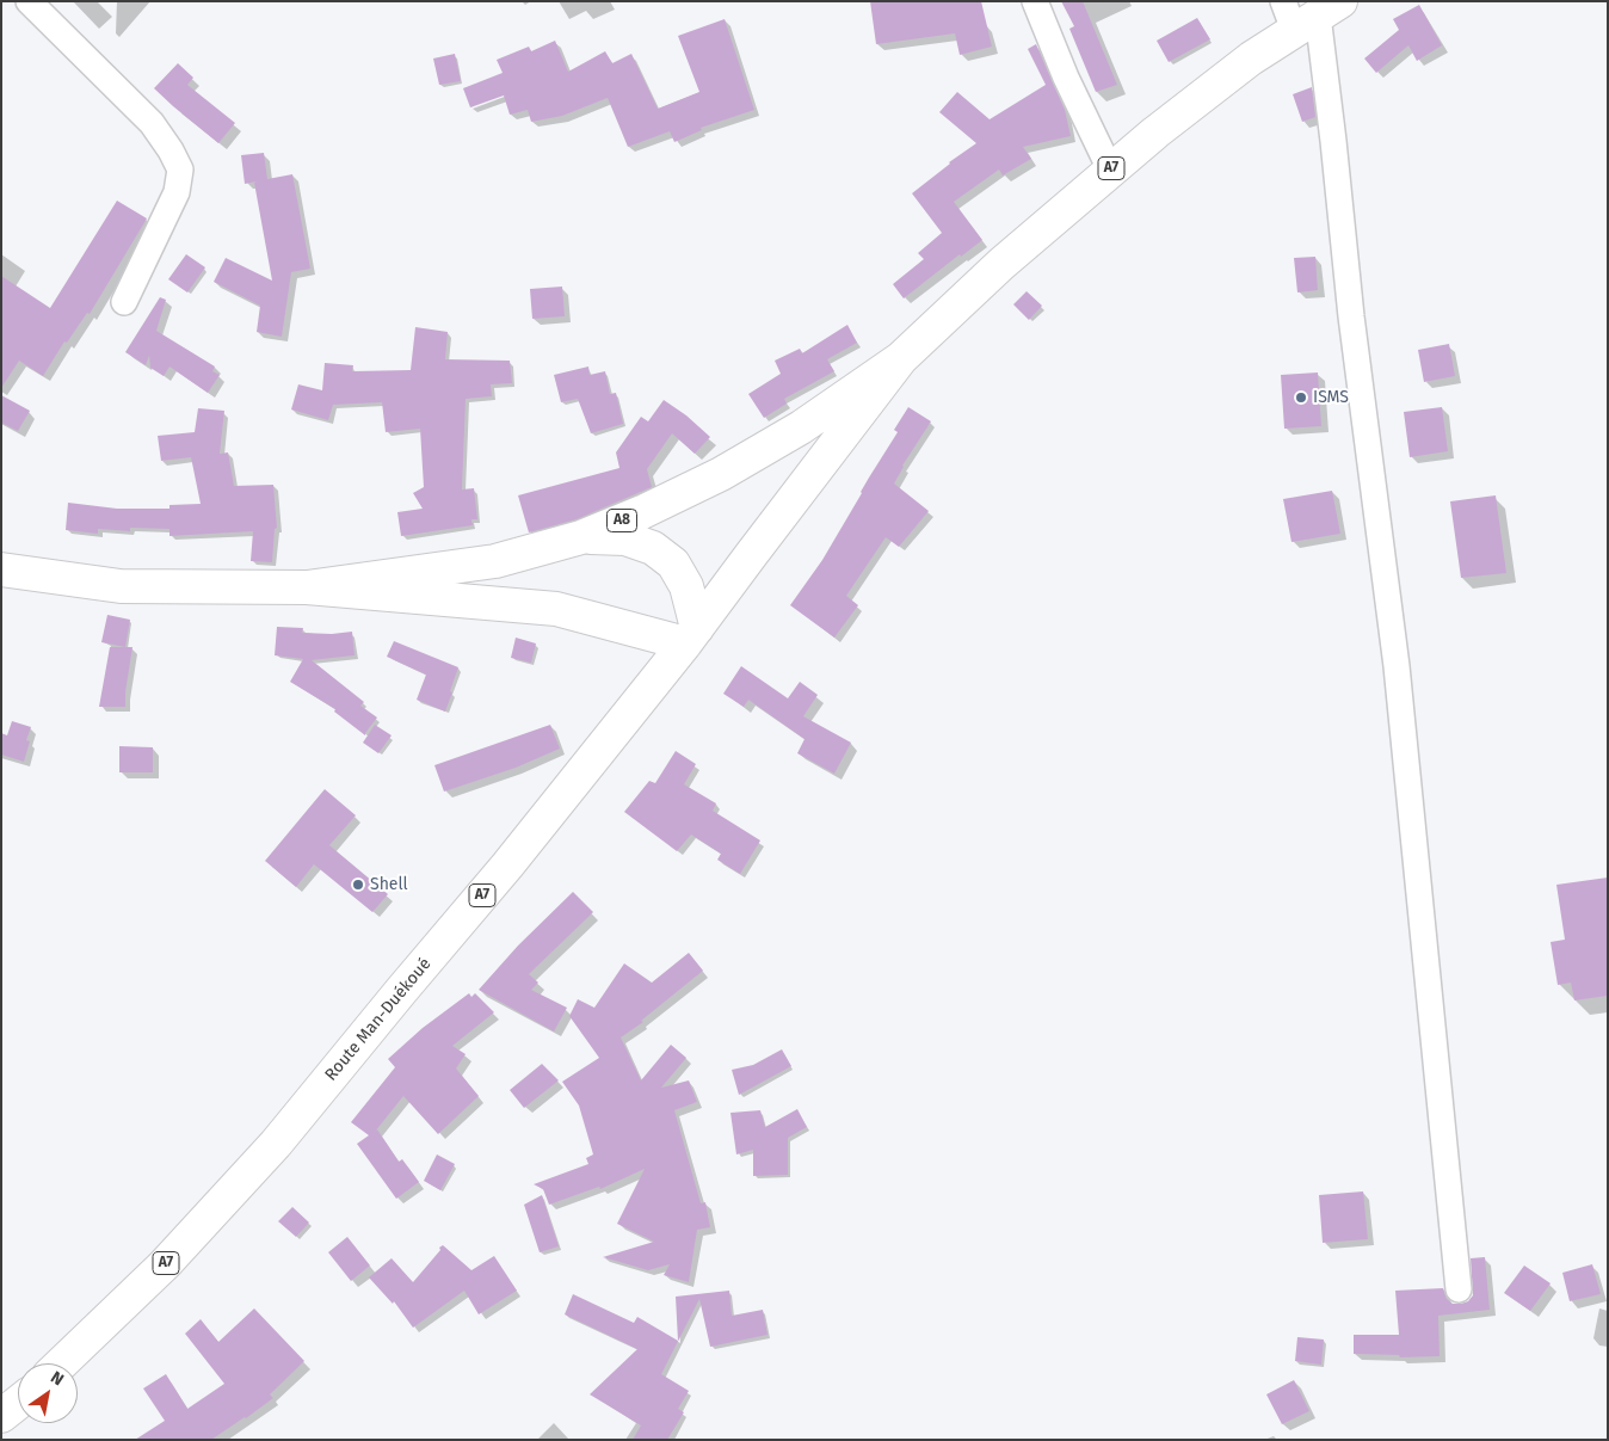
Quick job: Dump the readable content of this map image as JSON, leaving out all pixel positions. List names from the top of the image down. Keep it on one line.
{"streets":{"main road":["A7","A8","Route Man-Duékoué"]},"crossings":[["A7","A8"],["A7","Route Man-Duékoué"],["A8","Route Man-Duékoué"]],"places":["ISMS","Shell"],"north":"top right"}
